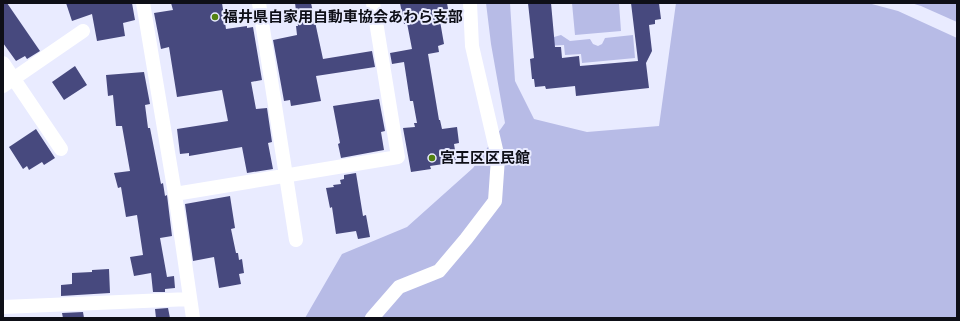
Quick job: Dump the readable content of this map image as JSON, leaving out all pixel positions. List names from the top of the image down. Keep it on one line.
{"places":["福井県自家用自動車協会あわら支部","宮王区区民館"]}
